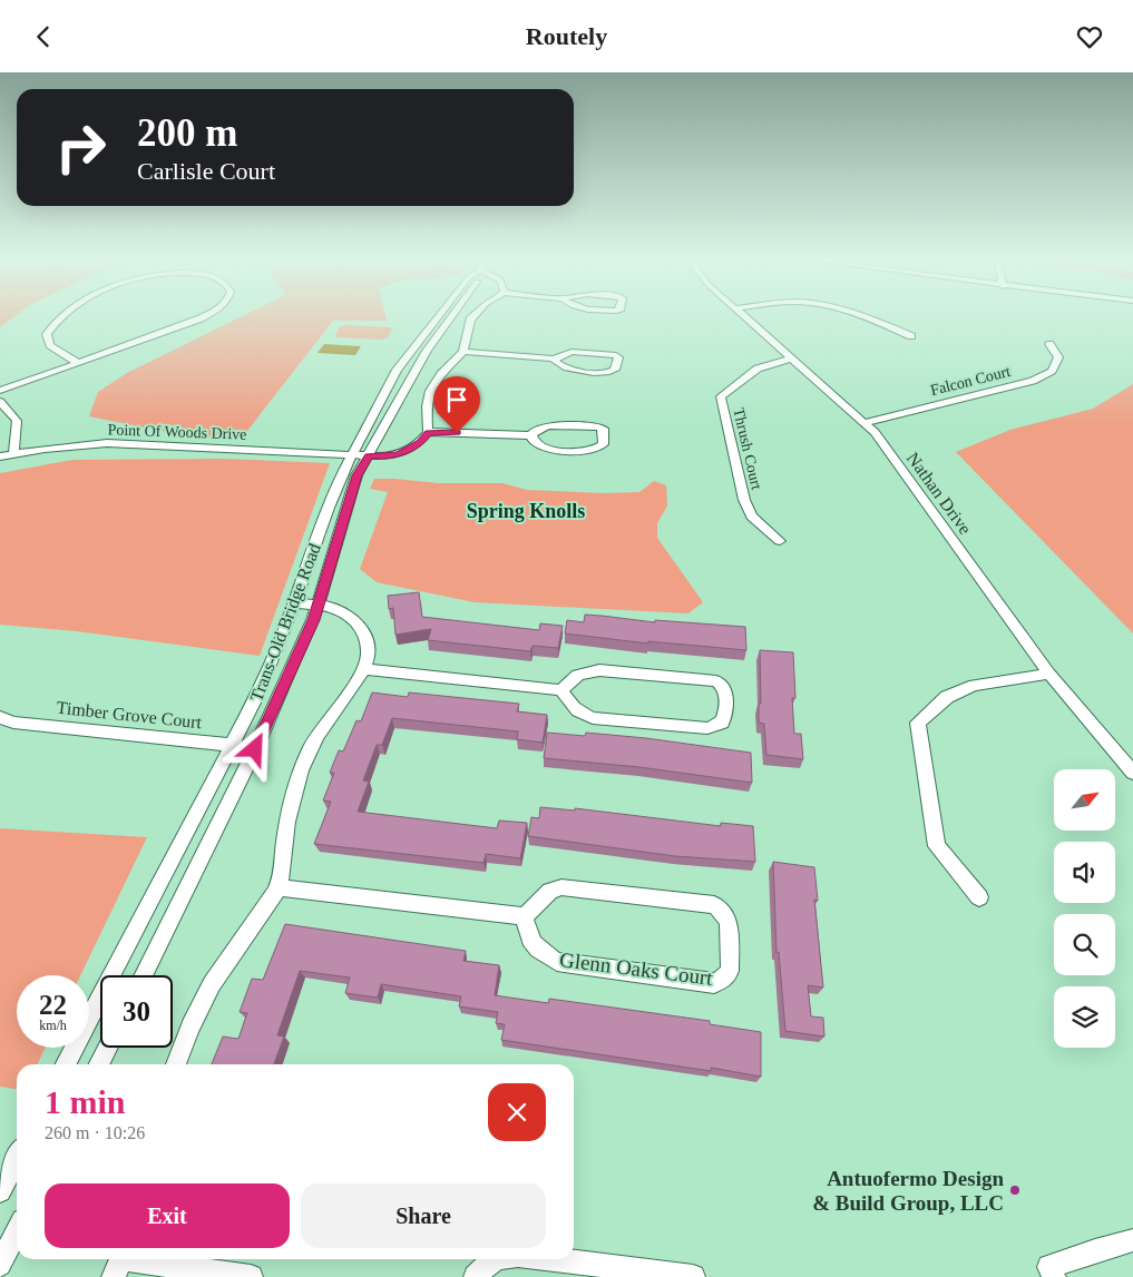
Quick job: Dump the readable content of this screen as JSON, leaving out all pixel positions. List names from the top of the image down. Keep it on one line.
{"streets":{"street":["Falcon Court","Point Of Woods Drive","Thrush Court","Nathan Drive","Trans-Old Bridge Road","Timber Grove Court","Glenn Oaks Court"]},"crossings":[["Falcon Court","Nathan Drive"],["Point Of Woods Drive","Trans-Old Bridge Road"],["Thrush Court","Nathan Drive"],["Trans-Old Bridge Road","Timber Grove Court"]],"districts":["Spring Knolls"],"places":["Antuofermo Design & Build Group, LLC"],"north":"top right","page":{"header":"Routely","turn":["200 m","Carlisle Court"],"speed":"22 km/h","limit":"30","heading":["1 min","260 m · 10:26"],"buttons":["Exit","Share"]}}
